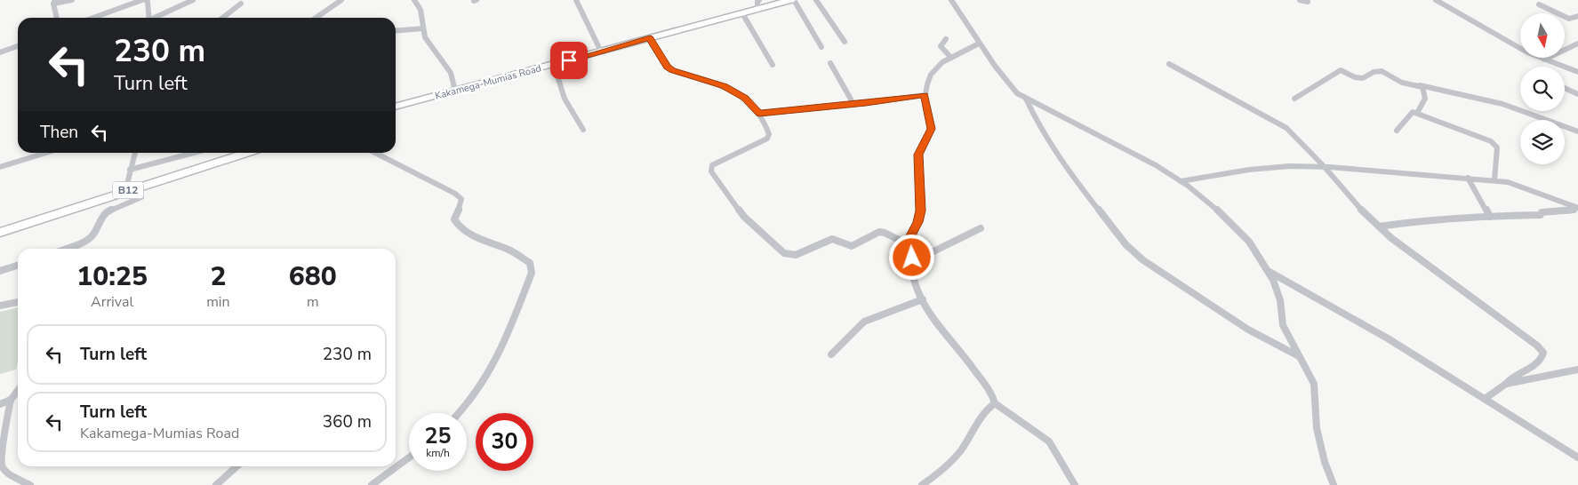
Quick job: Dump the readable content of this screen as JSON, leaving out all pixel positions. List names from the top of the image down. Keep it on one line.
{"streets":{"highway":["Kakamega-Mumias Road","B12"]},"north":"bottom","page":{"turn":["230 m","Turn left"],"then":"Then","eta":["10:25","Arrival","2","min","680","m"],"list":[{"name":"Turn left","value":"230 m"},{"name":"Turn left","note":"Kakamega-Mumias Road","value":"360 m"}],"speed":"25 km/h","limit":"30"}}
